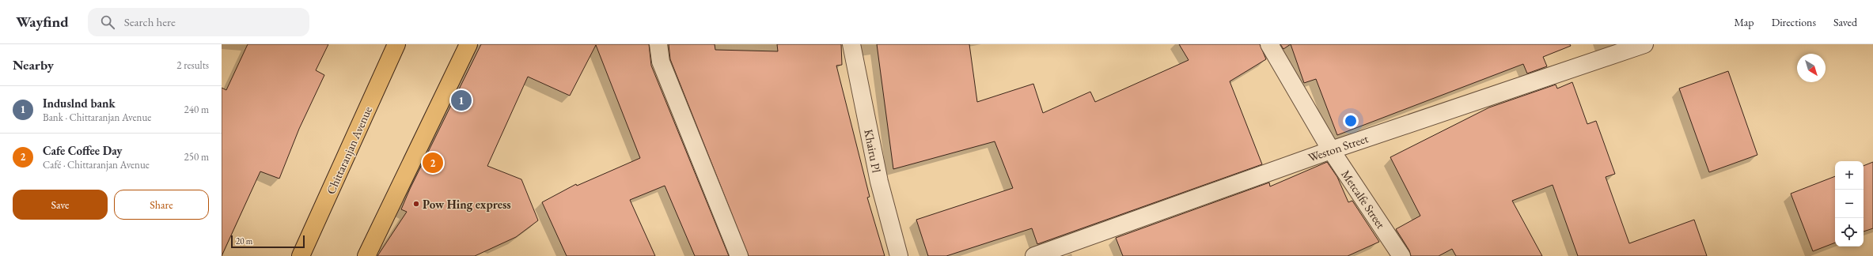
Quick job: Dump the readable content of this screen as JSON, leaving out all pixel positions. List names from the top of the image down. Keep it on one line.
{"streets":{"main road":["Chittaranjan Avenue"],"street":["Weston Street","Khairu Pl","Metcalfe Street"]},"crossings":[["Weston Street","Metcalfe Street"]],"places":["Pow Hing express"],"scale_bar":"20 m","north":"bottom right","page":{"header":"Wayfind","search":"Search here","nav":["Map","Directions","Saved"],"heading":["Nearby","2 results"],"list":[{"mark":"1","name":"Induslnd bank","note":"Bank · Chittaranjan Avenue","value":"240 m"},{"mark":"2","name":"Cafe Coffee Day","note":"Café · Chittaranjan Avenue","value":"250 m"}],"pins":["1","2"],"map_buttons":["+","−"],"buttons":["Save","Share"],"scale":"20 m"}}
